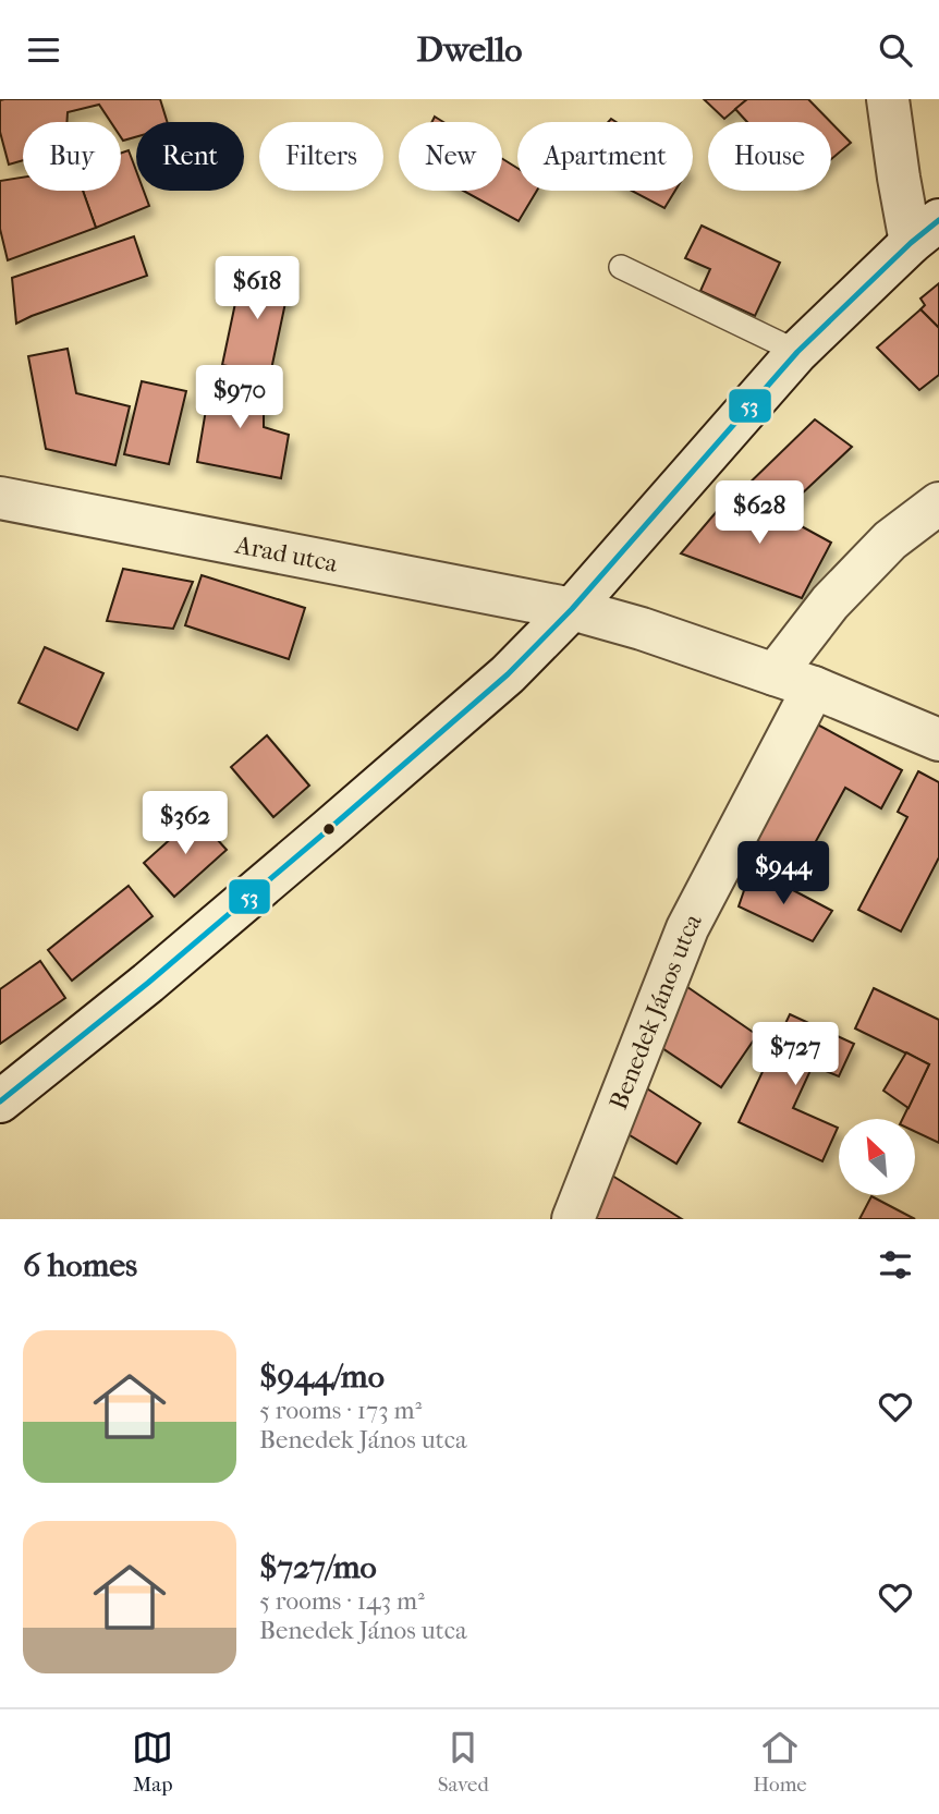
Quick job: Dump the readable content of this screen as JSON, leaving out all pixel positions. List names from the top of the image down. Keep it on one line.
{"streets":{"street":["Arad utca","Benedek János utca"]},"crossings":[["Arad utca","Benedek János utca"]],"lines":["transit line 53"],"north":"top left","page":{"header":"Dwello","chip":["Buy","Rent","Filters","New","Apartment","House"],"price":["$618","$970","$628","$362","$944","$727"],"heading":"6 homes","list":[{"name":"$944/mo","note":"5 rooms · 173 m² · Benedek János utca"},{"name":"$727/mo","note":"5 rooms · 143 m² · Benedek János utca"}],"tabs":["Map","Saved","Home"]}}
